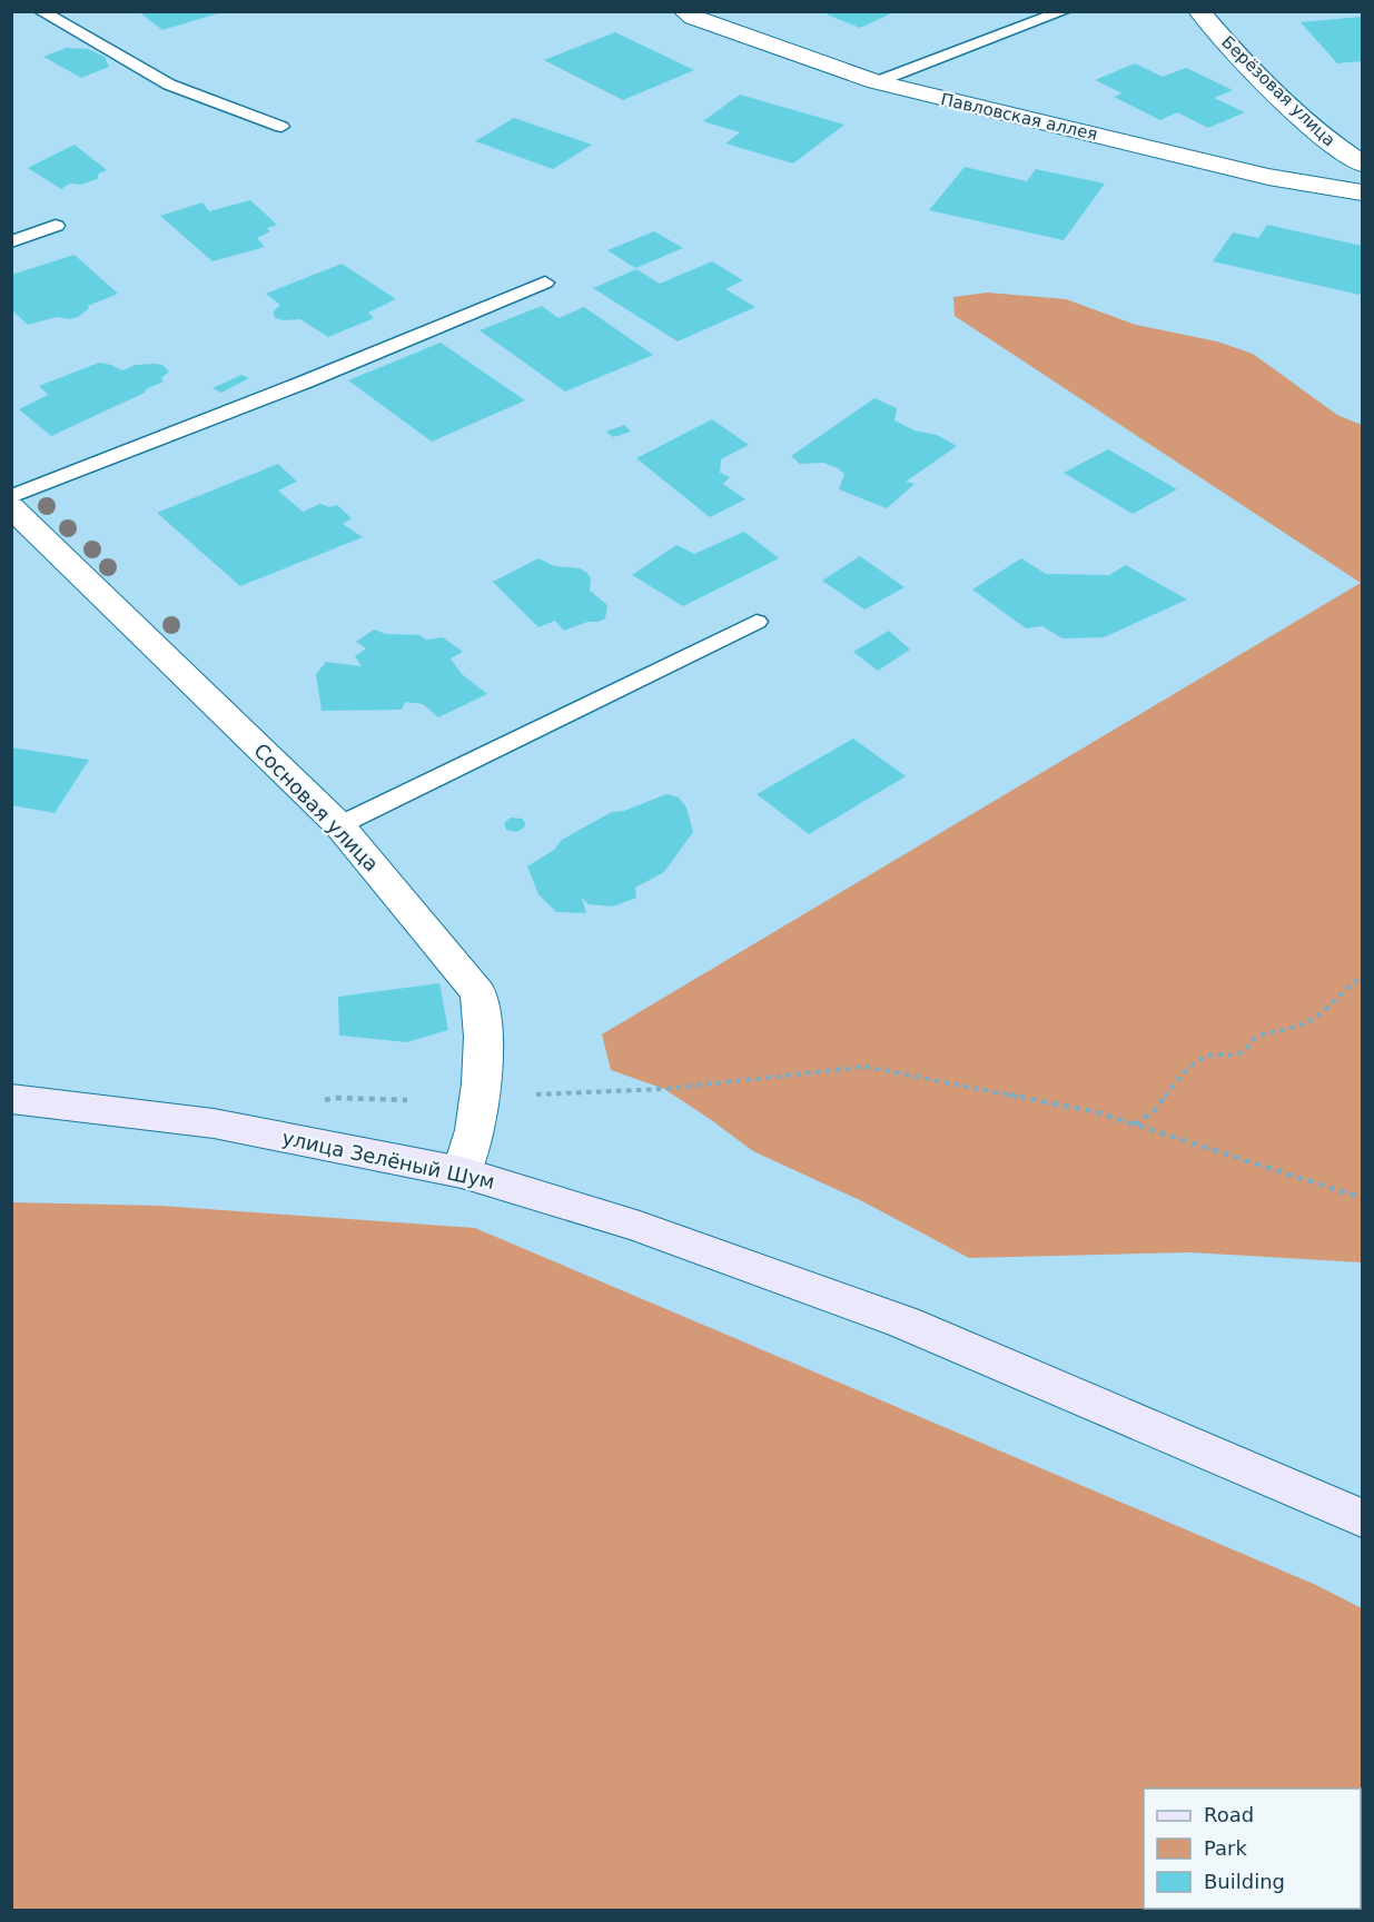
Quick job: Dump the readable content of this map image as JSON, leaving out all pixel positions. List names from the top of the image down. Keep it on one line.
{"streets":{"main road":["улица Зелёный Шум"],"street":["Берёзовая улица","Павловская аллея","Сосновая улица"]},"crossings":[["Сосновая улица","улица Зелёный Шум"]],"legend":["Road","Park","Building"]}
